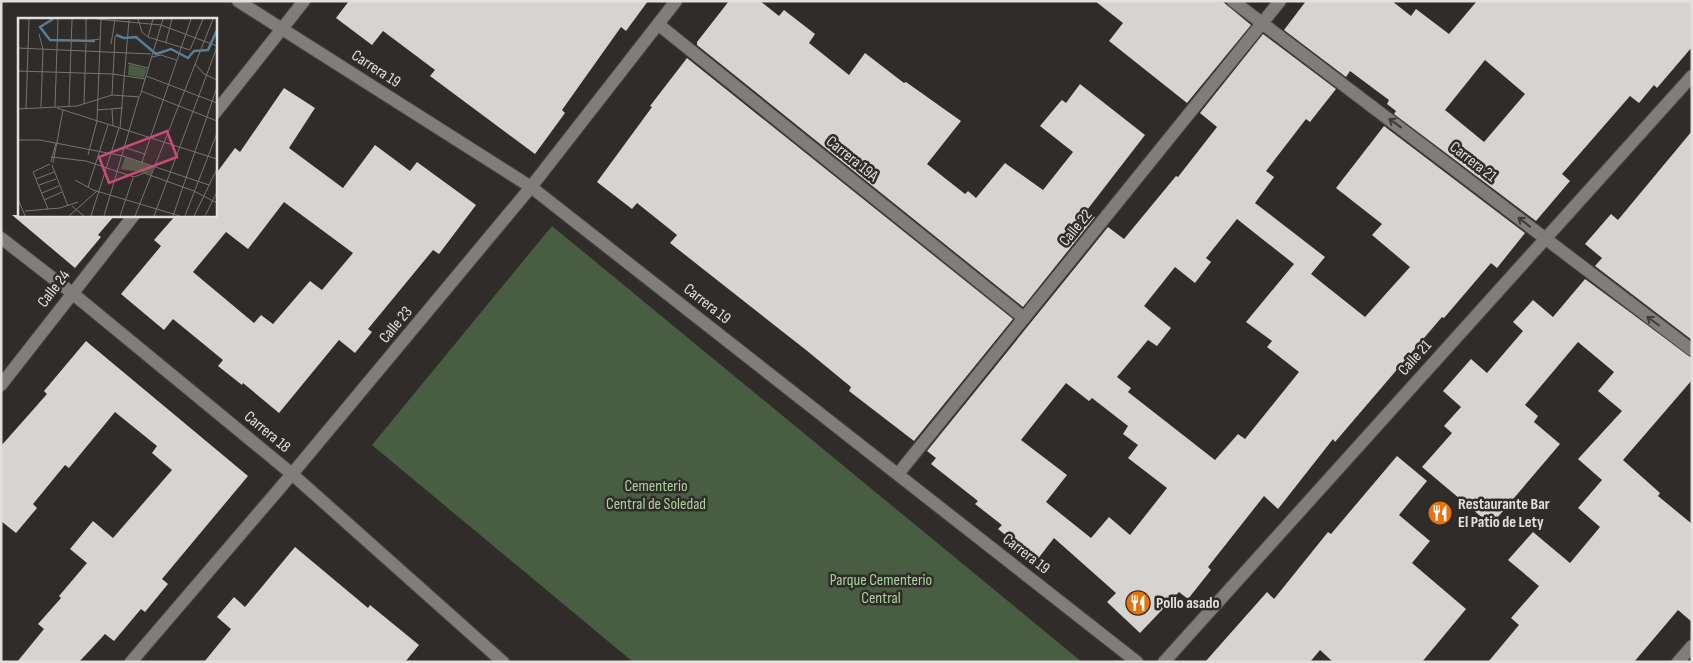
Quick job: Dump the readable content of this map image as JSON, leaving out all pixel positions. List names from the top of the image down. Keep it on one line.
{"streets":{"street":["Carrera 19","Carrera 19A","Carrera 21","Calle 22","Calle 24","Calle 23","Calle 21","Carrera 18"]},"crossings":[["Carrera 19","Calle 22"],["Carrera 19","Calle 23"],["Carrera 19A","Calle 22"],["Carrera 19A","Calle 23"],["Carrera 21","Calle 22"],["Carrera 21","Calle 21"],["Calle 24","Carrera 18"],["Calle 23","Carrera 18"]],"one_way":["Carrera 21"],"parks":["Cementerio Central de Soledad","Parque Cementerio Central"],"places":{"restaurant":["Restaurante Bar El Patio de Lety","Pollo asado"]}}
